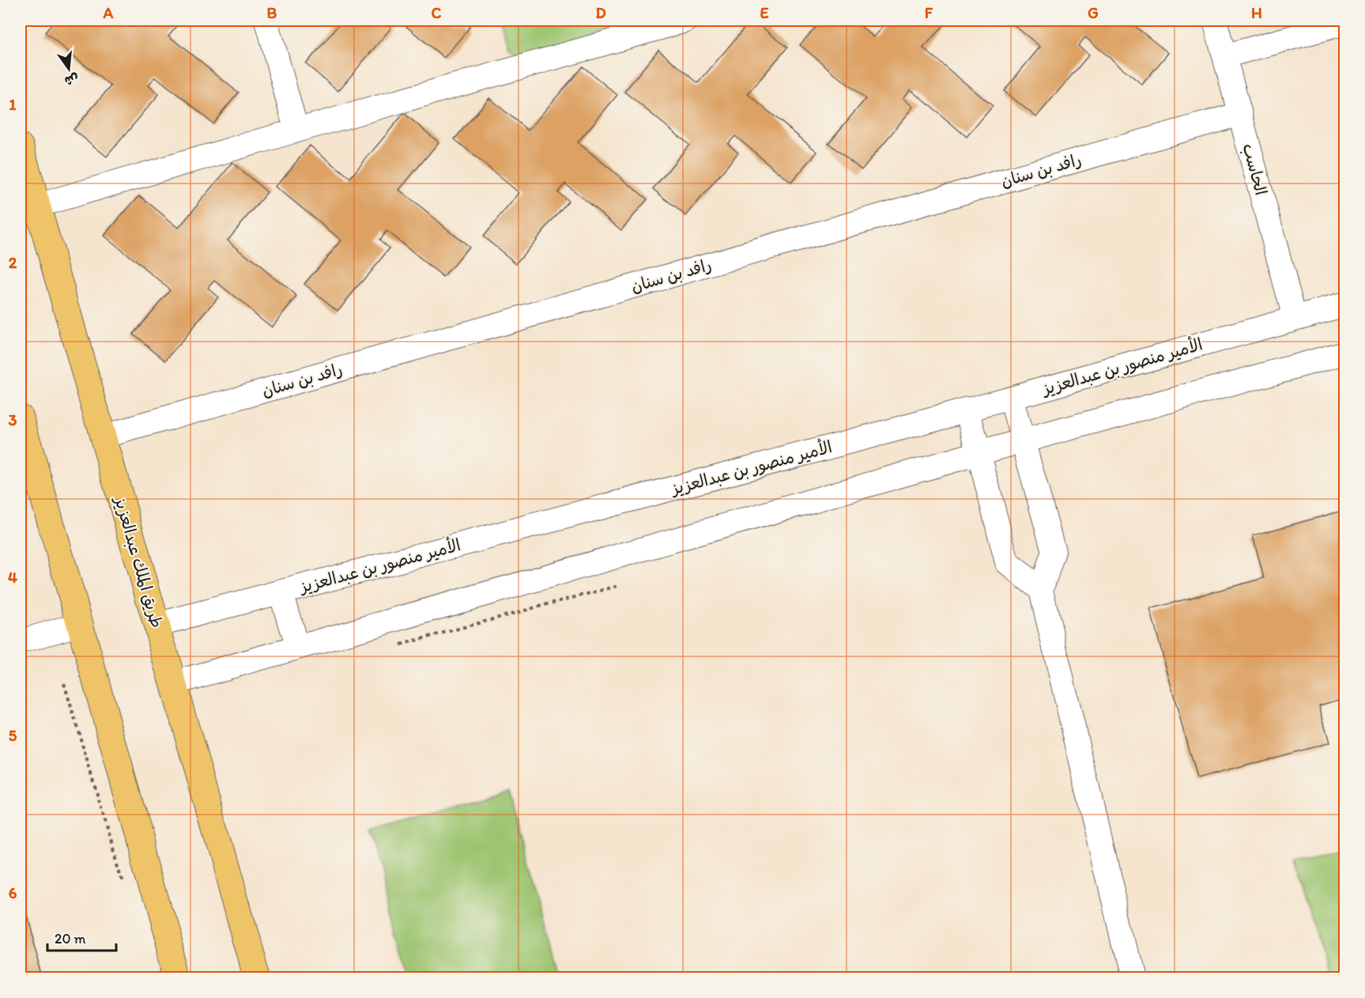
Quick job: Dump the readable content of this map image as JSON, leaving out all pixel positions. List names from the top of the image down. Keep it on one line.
{"streets":{"main road":["طريق الملك عبدالعزيز"],"street":["الحاسب","رافد بن سنان","الأمير منصور بن عبدالعزيز"]},"crossings":[["الحاسب","رافد بن سنان"],["الحاسب","الأمير منصور بن عبدالعزيز"],["رافد بن سنان","طريق الملك عبدالعزيز"],["الأمير منصور بن عبدالعزيز","طريق الملك عبدالعزيز"]],"scale_bar":"20 m","north":"bottom","grid":{"columns":["A","B","C","D","E","F","G","H"],"rows":["1","2","3","4","5","6"]}}
